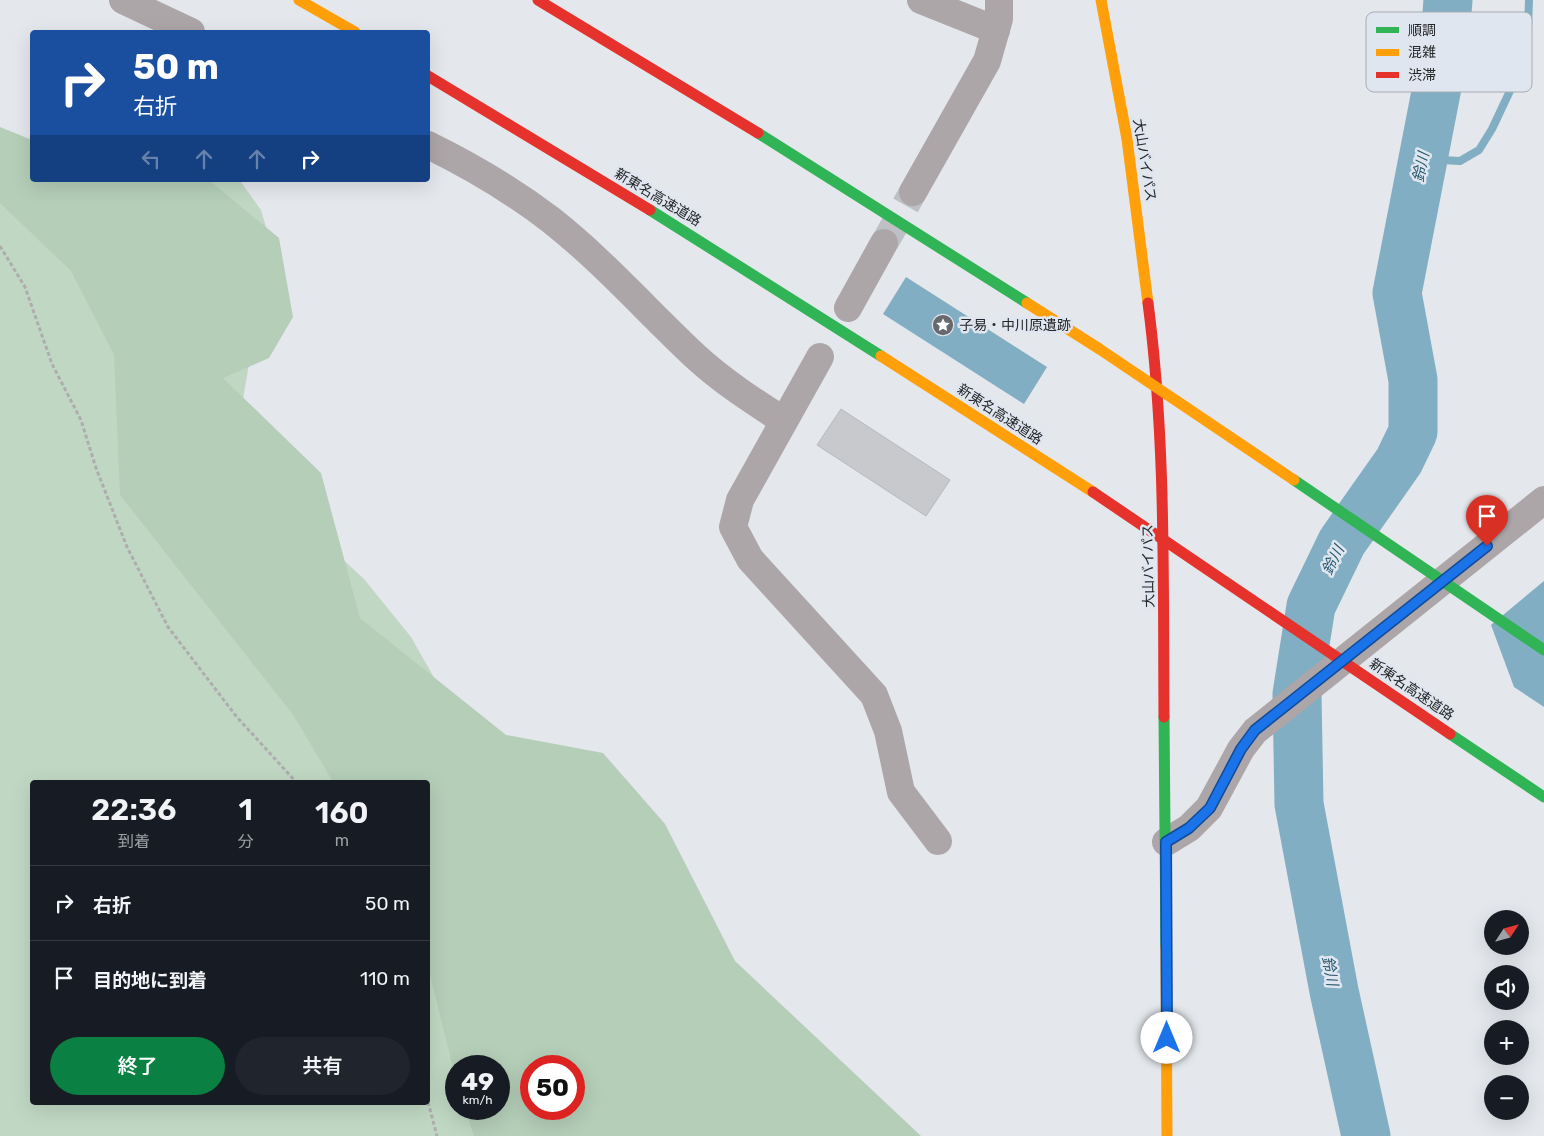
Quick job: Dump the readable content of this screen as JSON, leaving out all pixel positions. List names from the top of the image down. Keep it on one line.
{"streets":{"main road":["大山バイパス","新東名高速道路"]},"water":["鈴川"],"places":{"place":["子易・中川原遺跡"]},"legend":["順調","混雑","渋滞"],"north":"top right","page":{"turn":["50 m","右折"],"eta":["22:36","到着","1","分","160","m"],"list":[{"name":"右折","value":"50 m"},{"name":"目的地に到着","value":"110 m"}],"map_buttons":["+","−"],"buttons":["終了","共有"],"speed":"49 km/h","limit":"50"}}
